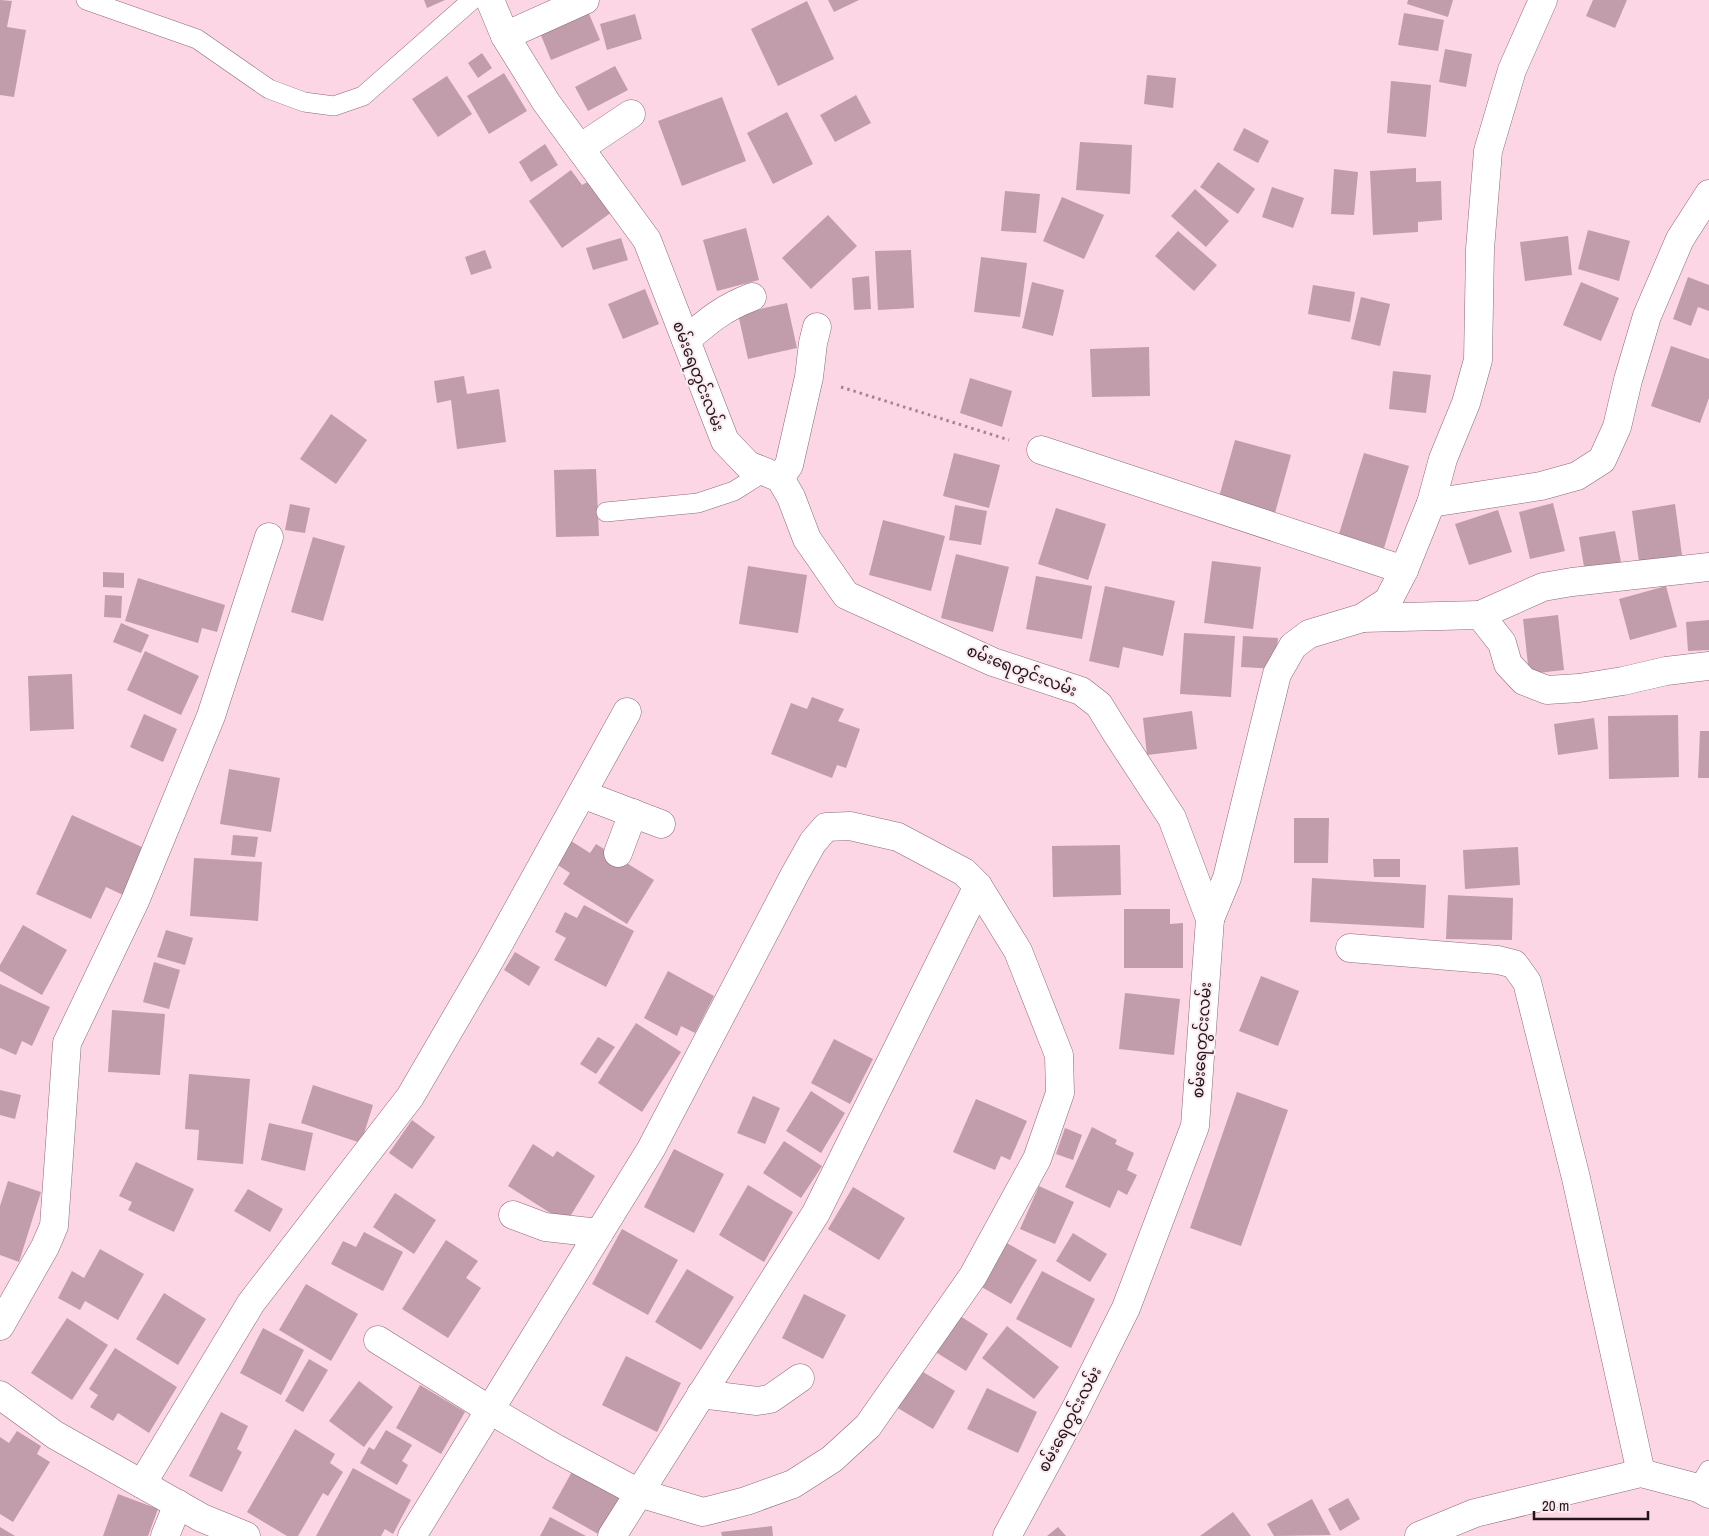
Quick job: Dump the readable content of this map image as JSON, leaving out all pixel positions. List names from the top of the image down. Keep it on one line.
{"streets":{"street":["စမ်းရေတွင်းလမ်း"]},"scale_bar":"20 m"}
